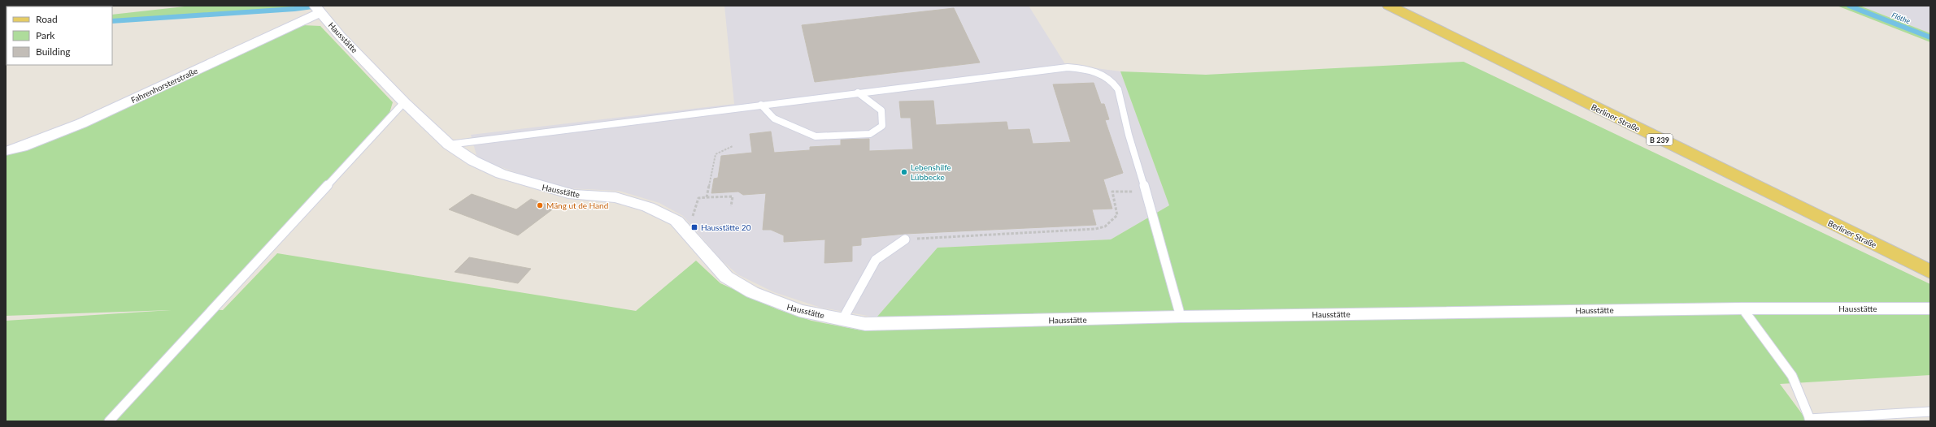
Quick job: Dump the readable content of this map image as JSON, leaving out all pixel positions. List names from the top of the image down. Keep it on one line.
{"streets":{"main road":["Berliner Straße","B 239"],"street":["Hausstätte","Fahrenhorsterstraße"]},"crossings":[["Hausstätte","Fahrenhorsterstraße"]],"water":["Flöthe"],"places":{"other":["Lebenshilfe Lübbecke","Mäng ut de Hand"],"transit":["Hausstätte 20"]},"legend":["Road","Park","Building"]}
